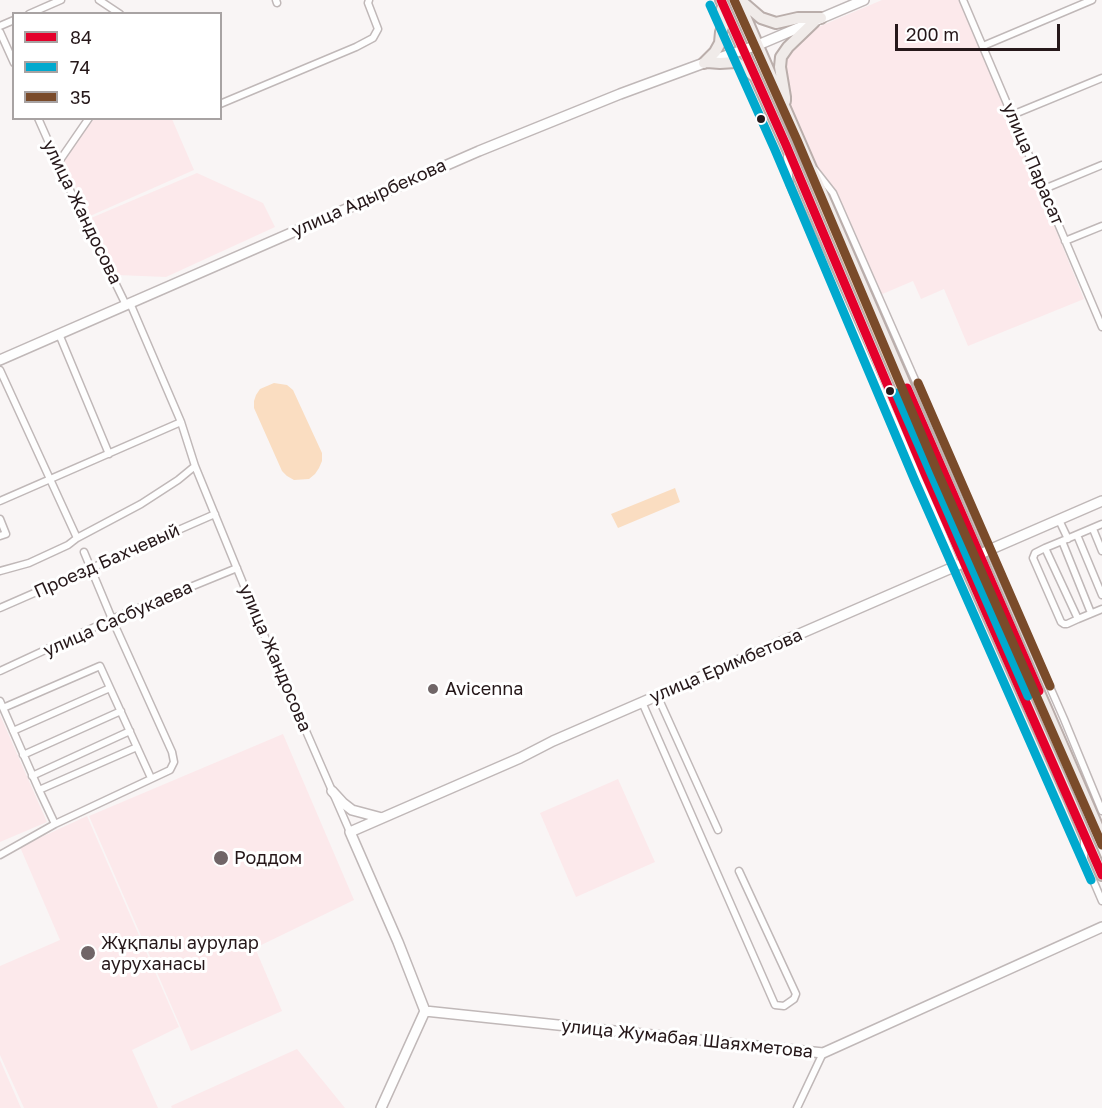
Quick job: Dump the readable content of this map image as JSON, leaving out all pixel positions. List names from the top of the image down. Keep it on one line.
{"streets":{"street":["улица Парасат","улица Адырбекова","улица Жандосова","Проезд Бахчевый","улица Сасбукаева","улица Еримбетова","улица Жумабая Шаяхметова"]},"crossings":[["улица Адырбекова","улица Жандосова"],["улица Жандосова","Проезд Бахчевый"],["улица Жандосова","улица Сасбукаева"],["улица Жандосова","улица Еримбетова"],["улица Жандосова","улица Жумабая Шаяхметова"]],"places":["Avicenna","Роддом","Жұқпалы аурулар ауруханасы"],"lines":["transit line 84","transit line 35","transit line 74"],"legend":["84","74","35"],"scale_bar":"200 m"}
